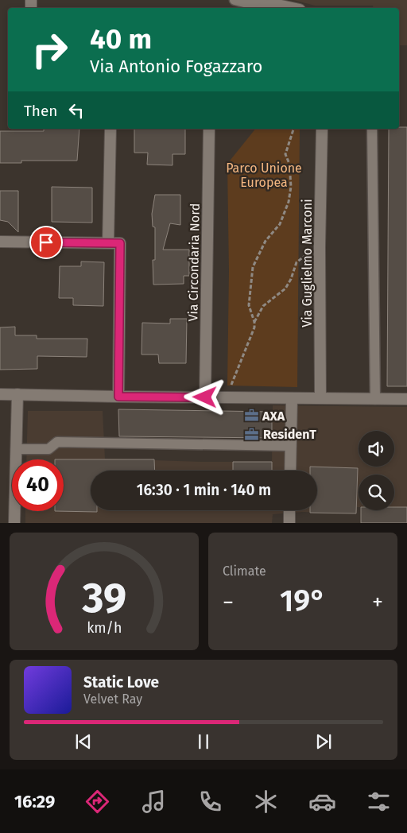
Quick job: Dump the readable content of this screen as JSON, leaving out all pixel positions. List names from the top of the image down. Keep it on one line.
{"streets":{"street":["Via Circondaria Nord","Via Guglielmo Marconi"]},"parks":["Parco Unione Europea"],"places":{"office":["AXA","ResidenT"]},"page":{"turn":["40 m","Via Antonio Fogazzaro"],"then":"Then","limit":"40","trip":"16:30 · 1 min · 140 m","tile":"Climate","heat":["−","19°","+"],"song":["Static Love","Velvet Ray"],"tabs":"16:29","gauge":["39","km/h"]}}
